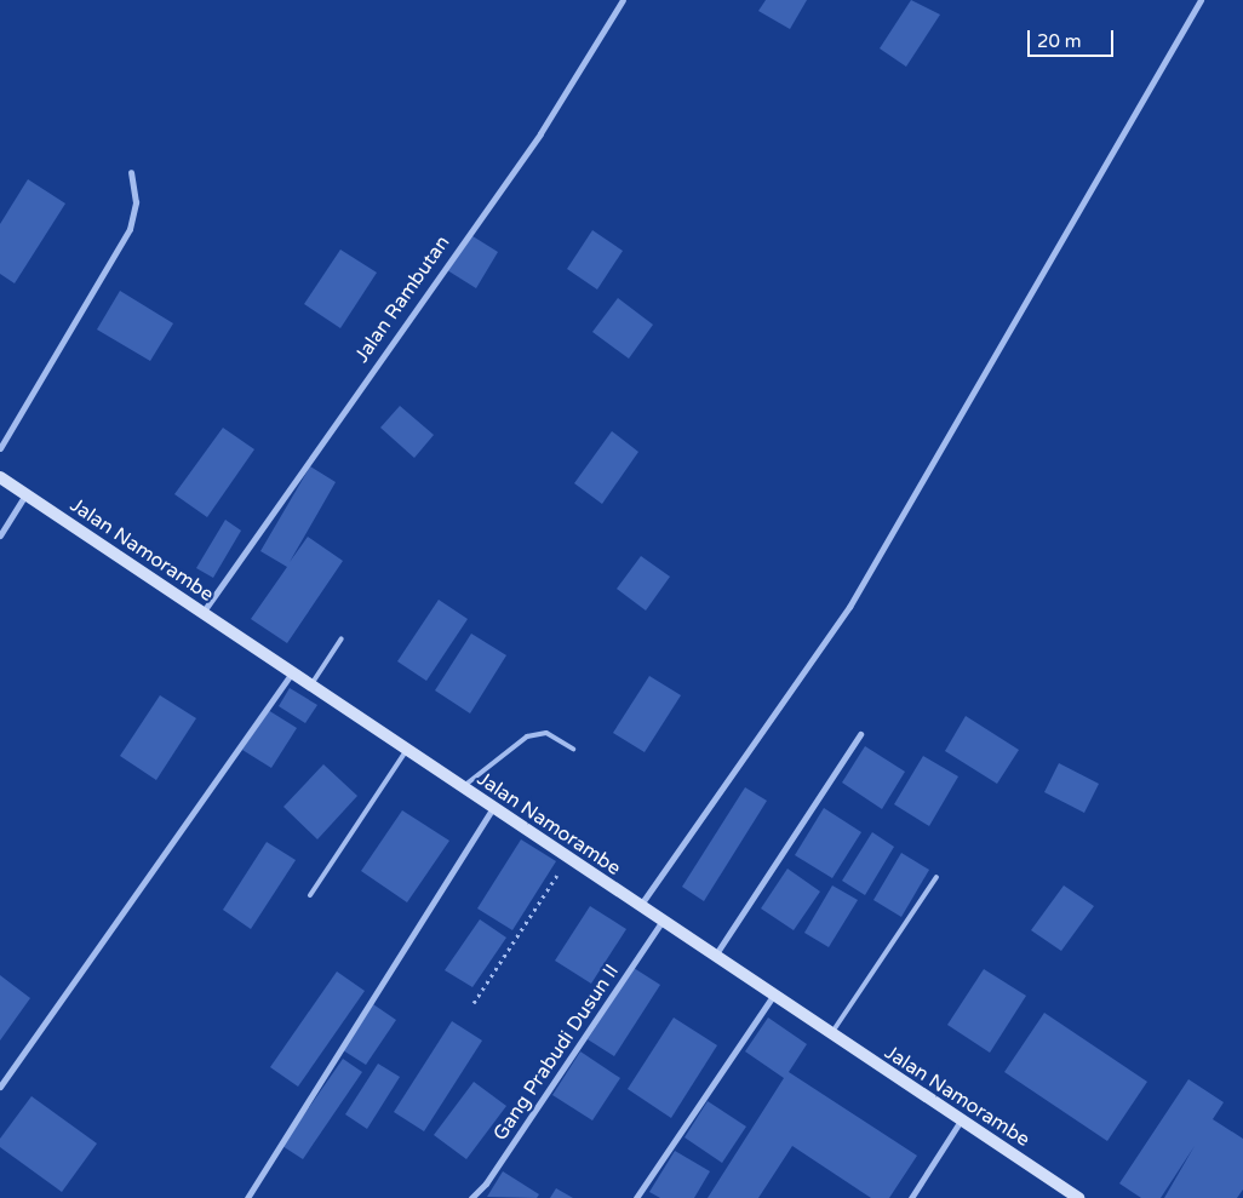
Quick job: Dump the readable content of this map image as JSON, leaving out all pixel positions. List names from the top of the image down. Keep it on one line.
{"streets":{"street":["Jalan Rambutan","Jalan Namorambe","Gang Prabudi Dusun II"]},"crossings":[["Jalan Rambutan","Jalan Namorambe"],["Jalan Namorambe","Gang Prabudi Dusun II"]],"scale_bar":"20 m"}
